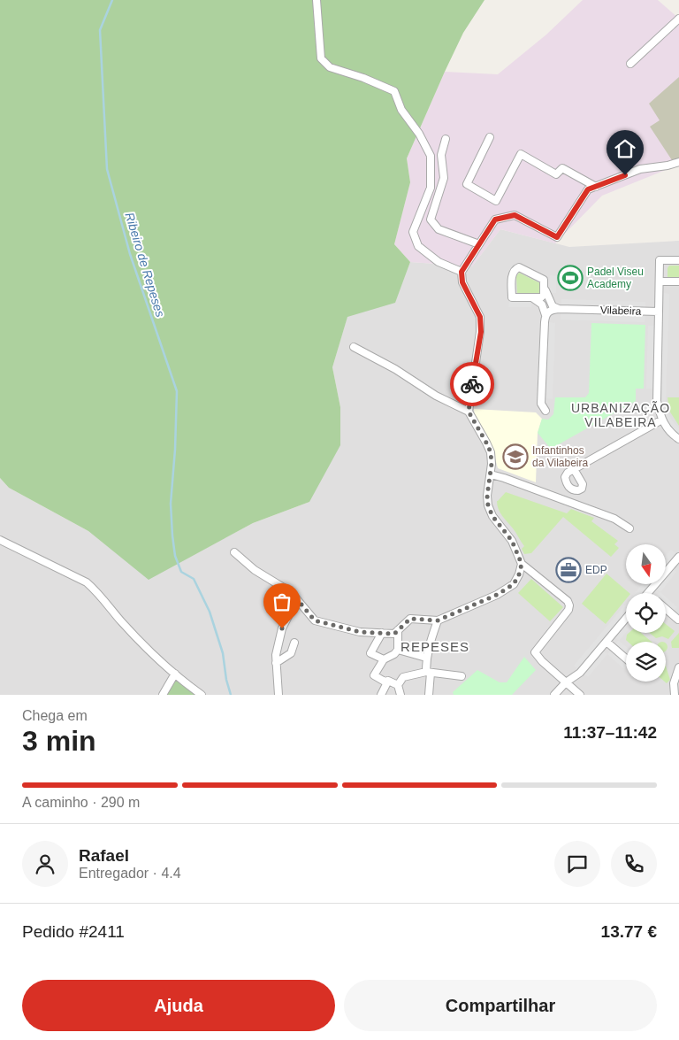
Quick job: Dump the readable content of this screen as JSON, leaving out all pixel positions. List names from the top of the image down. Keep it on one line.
{"streets":{"street":["Vilabeira"]},"districts":["URBANIZAÇÃO VILABEIRA","REPESES"],"water":["Ribeiro de Repeses"],"places":{"sports":["Padel Viseu Academy"],"school or university":["Infantinhos da Vilabeira"],"office":["EDP"]},"north":"bottom","page":{"heading":["3 min","Chega em","11:37–11:42"],"panel":["Rafael","Entregador · 4.4","Pedido #2411","13.77 €"],"bar":"A caminho · 290 m","buttons":["Ajuda","Compartilhar"]}}
